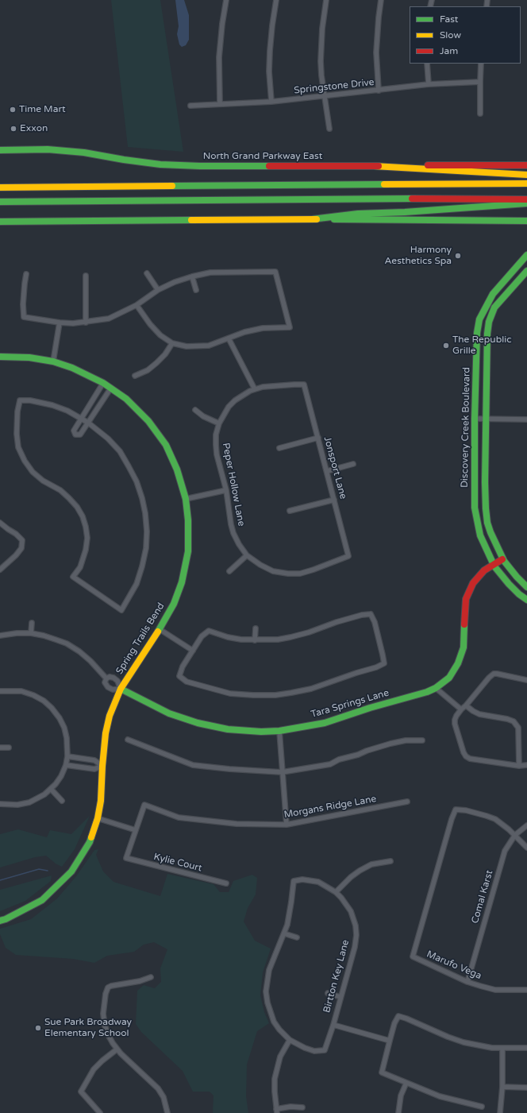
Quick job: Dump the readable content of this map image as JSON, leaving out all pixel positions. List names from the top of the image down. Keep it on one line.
{"streets":{"main road":["North Grand Parkway East","Discovery Creek Boulevard","Spring Trails Bend","Tara Springs Lane"],"street":["Springstone Drive","Jonsport Lane","Peper Hollow Lane","Morgans Ridge Lane","Kylie Court","Comal Karst","Marufo Vega","Birtton Key Lane"]},"crossings":[["Discovery Creek Boulevard","Tara Springs Lane"],["Jonsport Lane","Peper Hollow Lane"],["Spring Trails Bend","Tara Springs Lane"],["Morgans Ridge Lane","Kylie Court"],["Comal Karst","Marufo Vega"]],"places":["Time Mart","Exxon","Harmony Aesthetics Spa","The Republic Grille","Sue Park Broadway Elementary School"],"legend":["Fast","Slow","Jam"]}
